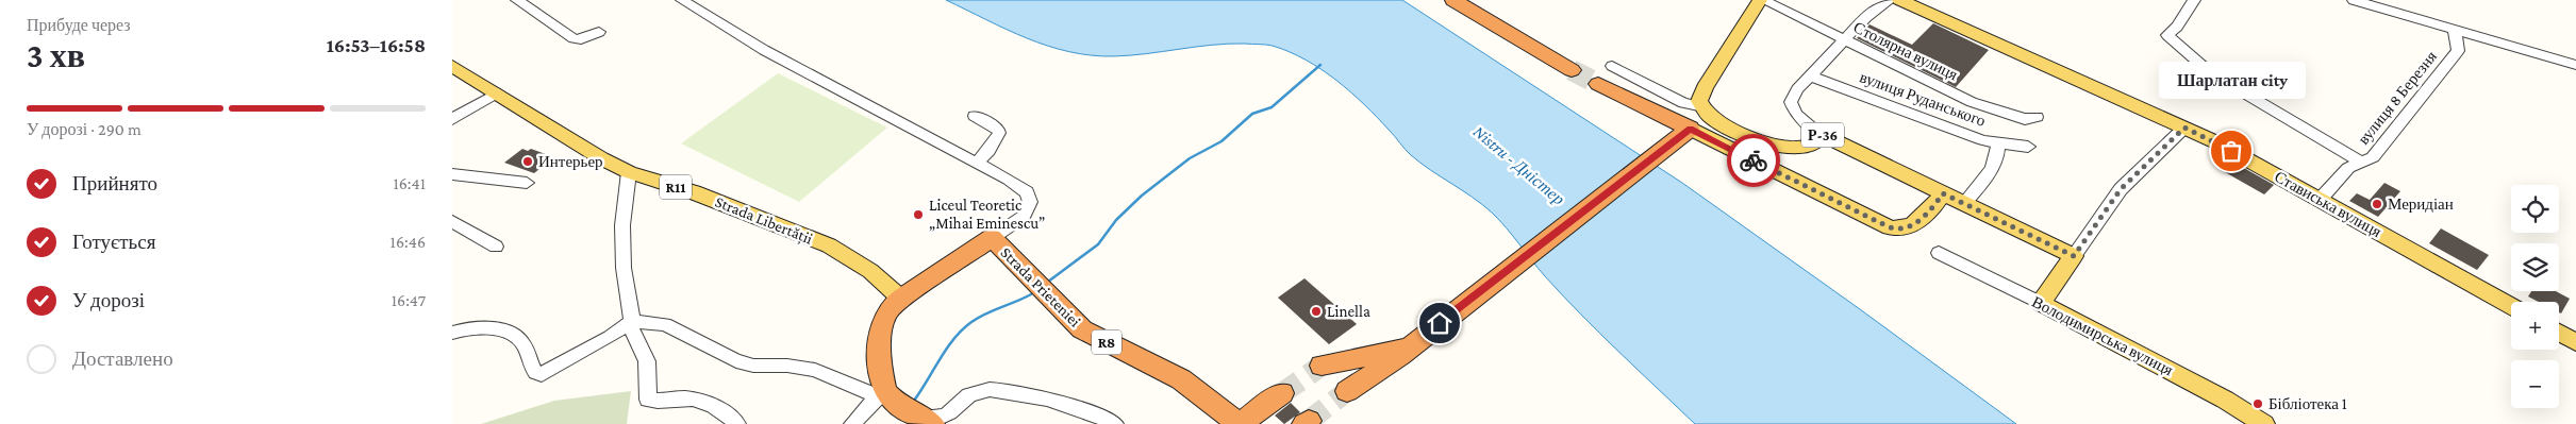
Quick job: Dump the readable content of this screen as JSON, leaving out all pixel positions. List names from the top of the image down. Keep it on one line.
{"streets":{"highway":["Strada Prieteniei","R8"],"main road":["Р-36","R11","Стависька вулиця","Strada Libertății","Володимирська вулиця"],"street":["Столярна вулиця","вулиця 8 Березня","вулиця Руданського"]},"crossings":[["вулиця 8 Березня","Стависька вулиця"],["Strada Libertății","Strada Prieteniei"]],"water":["Nistru - Дністер"],"places":["Шарлатан city","Интерьер","Меридіан","Liceul Teoretic „Mihai Eminescu”","Linella","Бібліотека 1"],"page":{"heading":["3 хв","Прибуде через","16:53–16:58"],"bubble":"Шарлатан city","bar":"У дорозі · 290 m","list":[["Прийнято","16:41"],["Готується","16:46"],["У дорозі","16:47"],"Доставлено"],"map_buttons":["+","−"]}}
